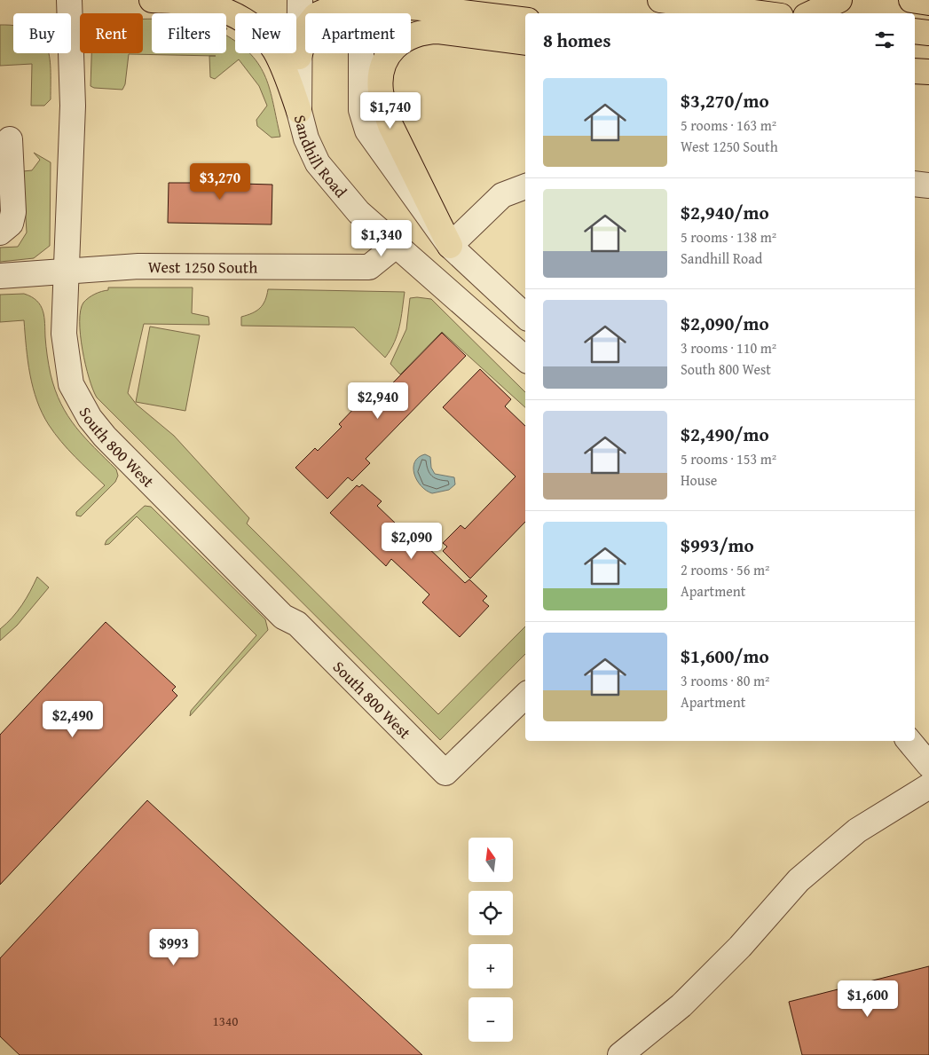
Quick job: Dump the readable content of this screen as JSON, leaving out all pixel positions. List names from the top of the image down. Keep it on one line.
{"streets":{"street":["Sandhill Road","West 1250 South","South 800 West"]},"crossings":[["Sandhill Road","West 1250 South"],["West 1250 South","South 800 West"]],"house_numbers":["1340"],"north":"top","page":{"chip":["Buy","Rent","Filters","New","Apartment"],"heading":"8 homes","list":[{"name":"$3,270/mo","note":"5 rooms · 163 m² · West 1250 South"},{"name":"$2,940/mo","note":"5 rooms · 138 m² · Sandhill Road"},{"name":"$2,090/mo","note":"3 rooms · 110 m² · South 800 West"},{"name":"$2,490/mo","note":"5 rooms · 153 m² · House"},{"name":"$993/mo","note":"2 rooms · 56 m² · Apartment"},{"name":"$1,600/mo","note":"3 rooms · 80 m² · Apartment"}],"price":["$1,740","$3,270","$1,340","$2,940","$2,090","$2,490","$993","$1,600"],"map_buttons":["+","−"]}}
